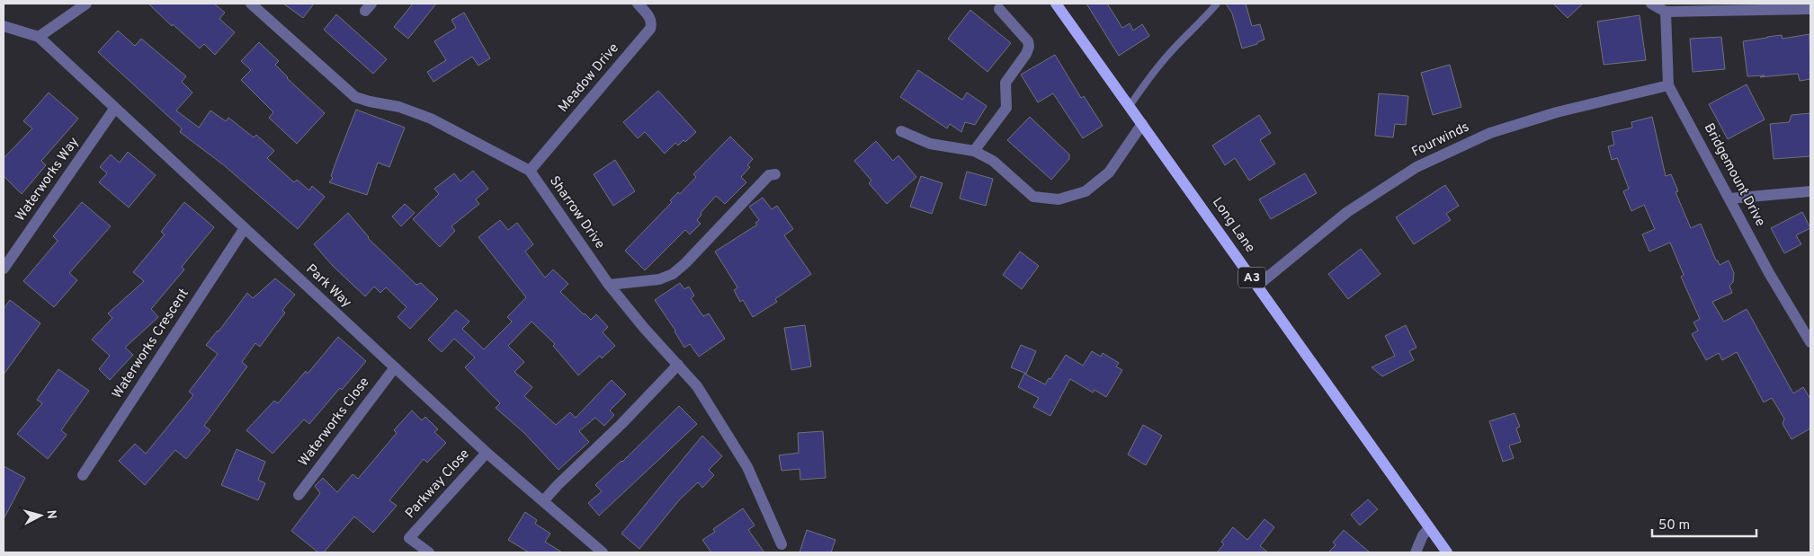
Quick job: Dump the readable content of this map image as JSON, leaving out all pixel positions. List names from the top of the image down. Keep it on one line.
{"streets":{"main road":["Long Lane","A3"],"street":["Meadow Drive","Fourwinds","Bridgemount Drive","Waterworks Way","Sharrow Drive","Park Way","Waterworks Crescent","Waterworks Close","Parkway Close"]},"crossings":[["Meadow Drive","Sharrow Drive"],["Fourwinds","Bridgemount Drive"],["Fourwinds","Long Lane"],["Waterworks Way","Park Way"],["Park Way","Waterworks Crescent"],["Park Way","Waterworks Close"],["Park Way","Parkway Close"]],"scale_bar":"50 m","north":"right"}
